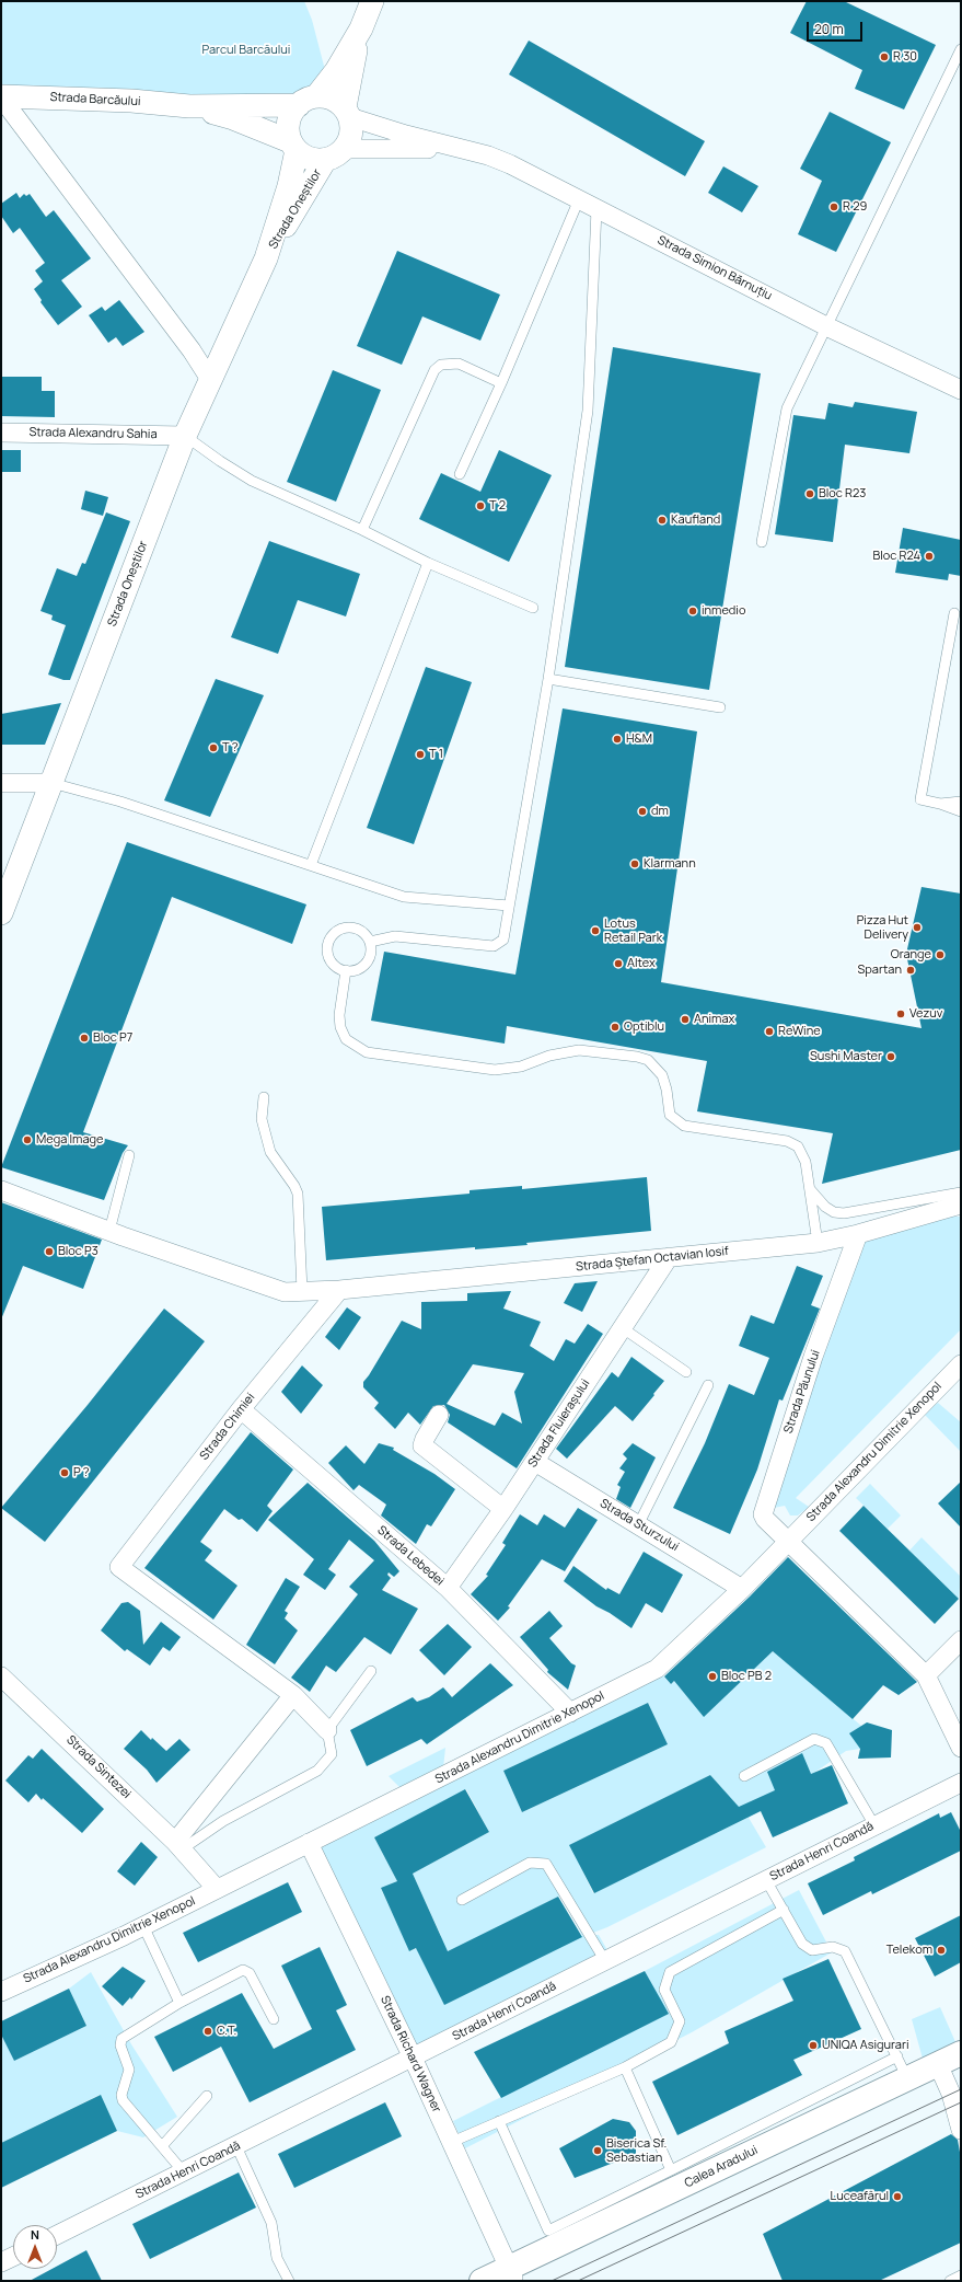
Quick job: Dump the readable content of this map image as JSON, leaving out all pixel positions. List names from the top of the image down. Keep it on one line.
{"streets":{"main road":["Calea Aradului"],"street":["Strada Barcăului","Strada Oneștilor","Strada Simion Bărnuțiu","Strada Alexandru Sahia","Strada Ștefan Octavian Iosif","Strada Păunului","Strada Fluierașului","Strada Chimiei","Strada Alexandru Dimitrie Xenopol","Strada Sturzului","Strada Lebedei","Strada Sintezei","Strada Henri Coandă","Strada Richard Wagner"]},"crossings":[["Strada Barcăului","Strada Oneștilor"],["Strada Barcăului","Strada Simion Bărnuțiu"],["Strada Oneștilor","Strada Simion Bărnuțiu"],["Strada Oneștilor","Strada Alexandru Sahia"],["Strada Ștefan Octavian Iosif","Strada Păunului"],["Strada Ștefan Octavian Iosif","Strada Fluierașului"],["Strada Ștefan Octavian Iosif","Strada Chimiei"],["Strada Păunului","Strada Alexandru Dimitrie Xenopol"],["Strada Fluierașului","Strada Sturzului"],["Strada Fluierașului","Strada Lebedei"],["Strada Chimiei","Strada Lebedei"],["Strada Alexandru Dimitrie Xenopol","Strada Sturzului"],["Strada Alexandru Dimitrie Xenopol","Strada Lebedei"],["Strada Alexandru Dimitrie Xenopol","Strada Richard Wagner"],["Strada Henri Coandă","Strada Richard Wagner"],["Strada Richard Wagner","Calea Aradului"]],"parks":["Parcul Barcăului"],"places":["R 30","R 29","Bloc R23","T 2","Kaufland","Bloc R24","inmedio","H&M","T ?","T 1","dm","Klarmann","Pizza Hut Delivery","Lotus Retail Park","Orange","Altex","Spartan","Vezuv","Animax","Optiblu","ReWine","Bloc P7","Sushi Master","Mega Image","Bloc P3","P ?","Bloc PB 2","Telekom","C.T.","UNIQA Asigurari","Biserica Sf. Sebastian","Luceafărul"],"scale_bar":"20 m","north":"top"}
